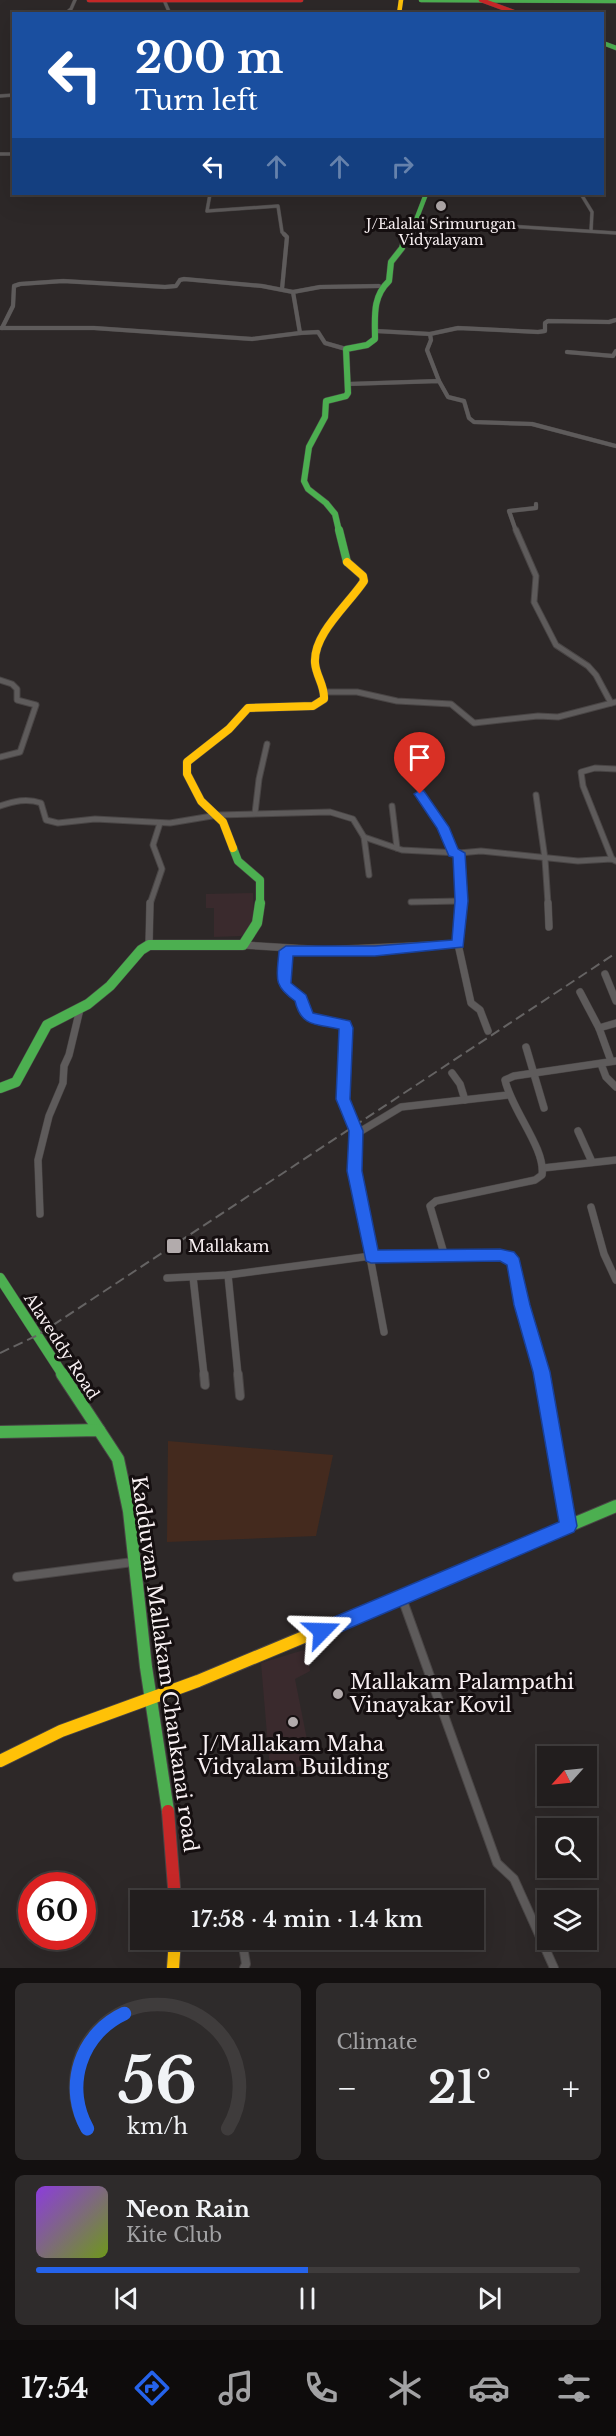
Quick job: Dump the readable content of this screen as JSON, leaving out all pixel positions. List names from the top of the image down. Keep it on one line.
{"streets":{"street":["Alaveddy Road","Kadduvan Mallakam Chankanai road"]},"crossings":[["Alaveddy Road","Kadduvan Mallakam Chankanai road"]],"places":{"other":["J/Ealalai Srimurugan Vidyalayam","Mallakam Palampathi Vinayakar Kovil","J/Mallakam Maha Vidyalam Building"],"transit":["Mallakam"]},"north":"bottom left","page":{"turn":["200 m","Turn left"],"limit":"60","trip":"17:58 · 4 min · 1.4 km","tile":"Climate","heat":["−","21°","+"],"song":["Neon Rain","Kite Club"],"tabs":"17:54","gauge":["56","km/h"]}}
